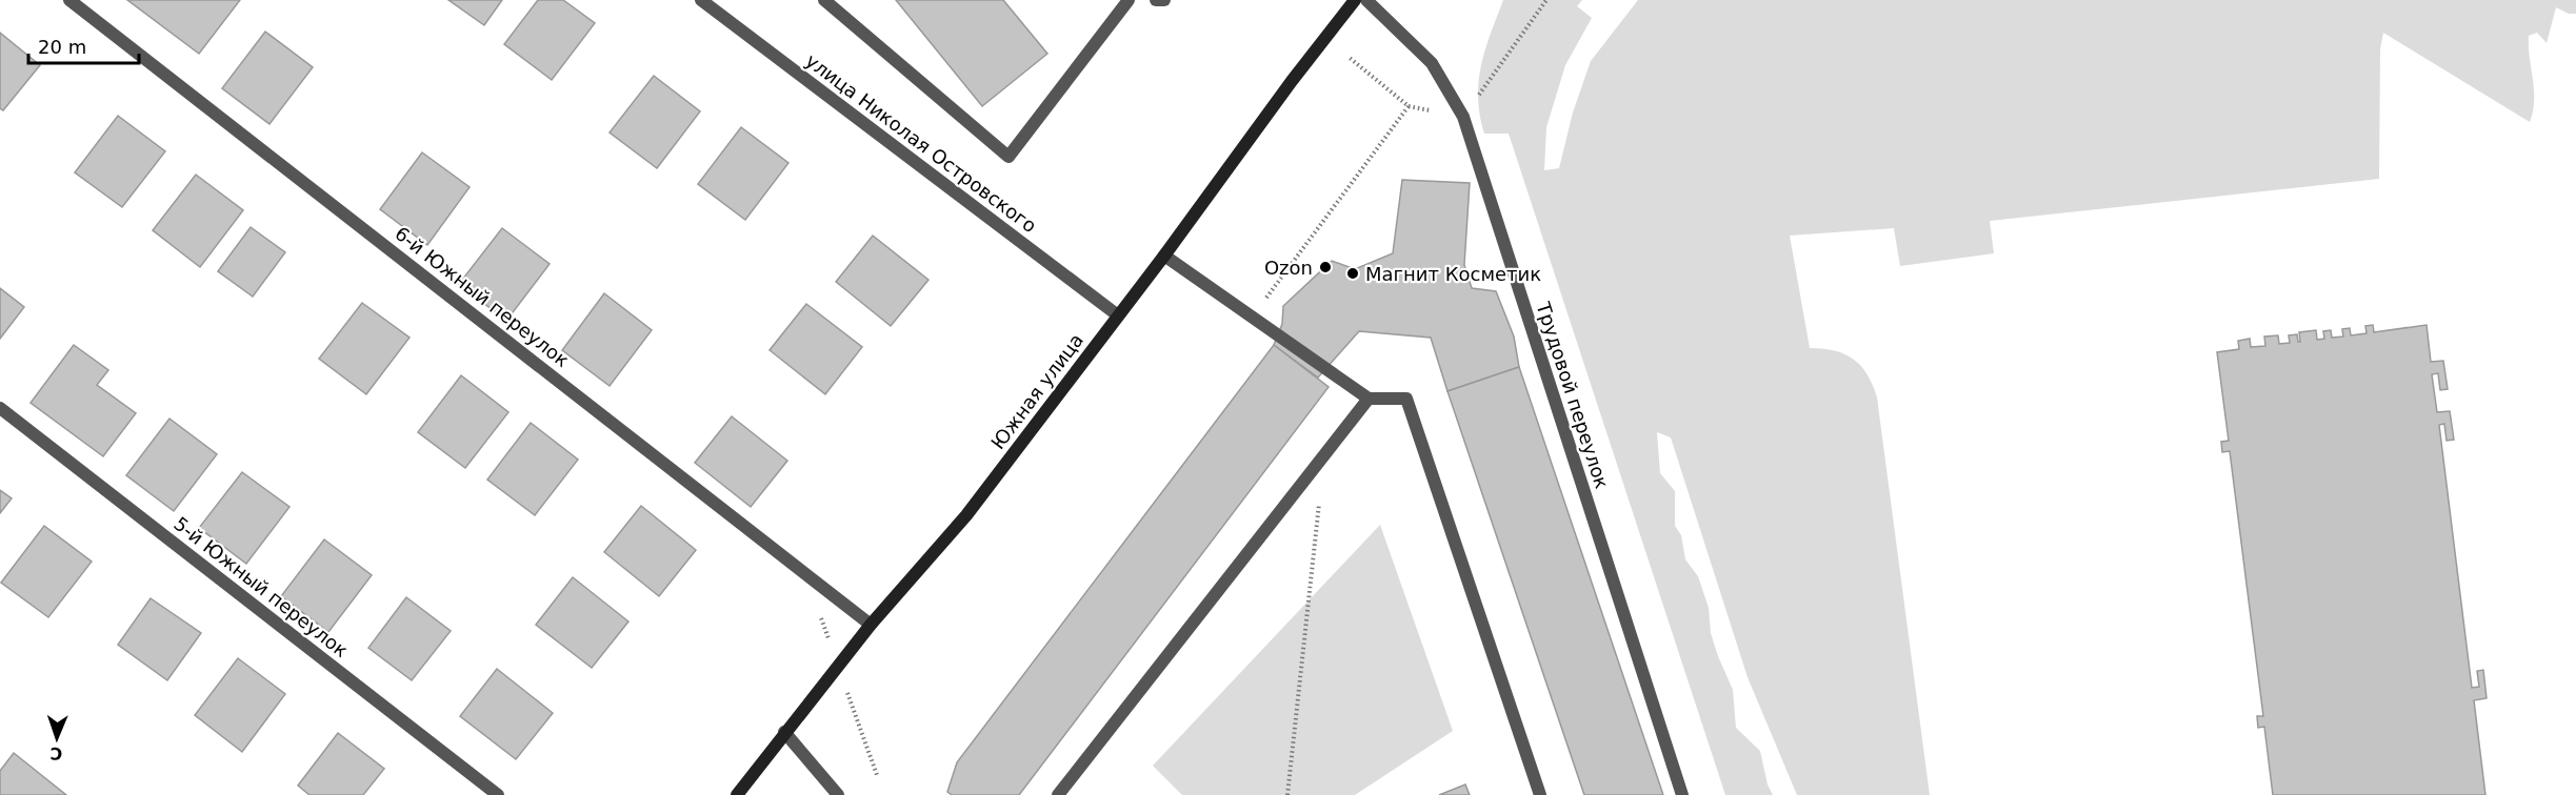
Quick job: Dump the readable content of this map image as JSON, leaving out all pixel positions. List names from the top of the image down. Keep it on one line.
{"streets":{"street":["улица Николая Островского","6-й Южный переулок","Южная улица","Трудовой переулок","5-й Южный переулок"]},"crossings":[["улица Николая Островского","Южная улица"],["6-й Южный переулок","Южная улица"]],"places":["Ozon","Магнит Косметик"],"scale_bar":"20 m","north":"bottom"}
